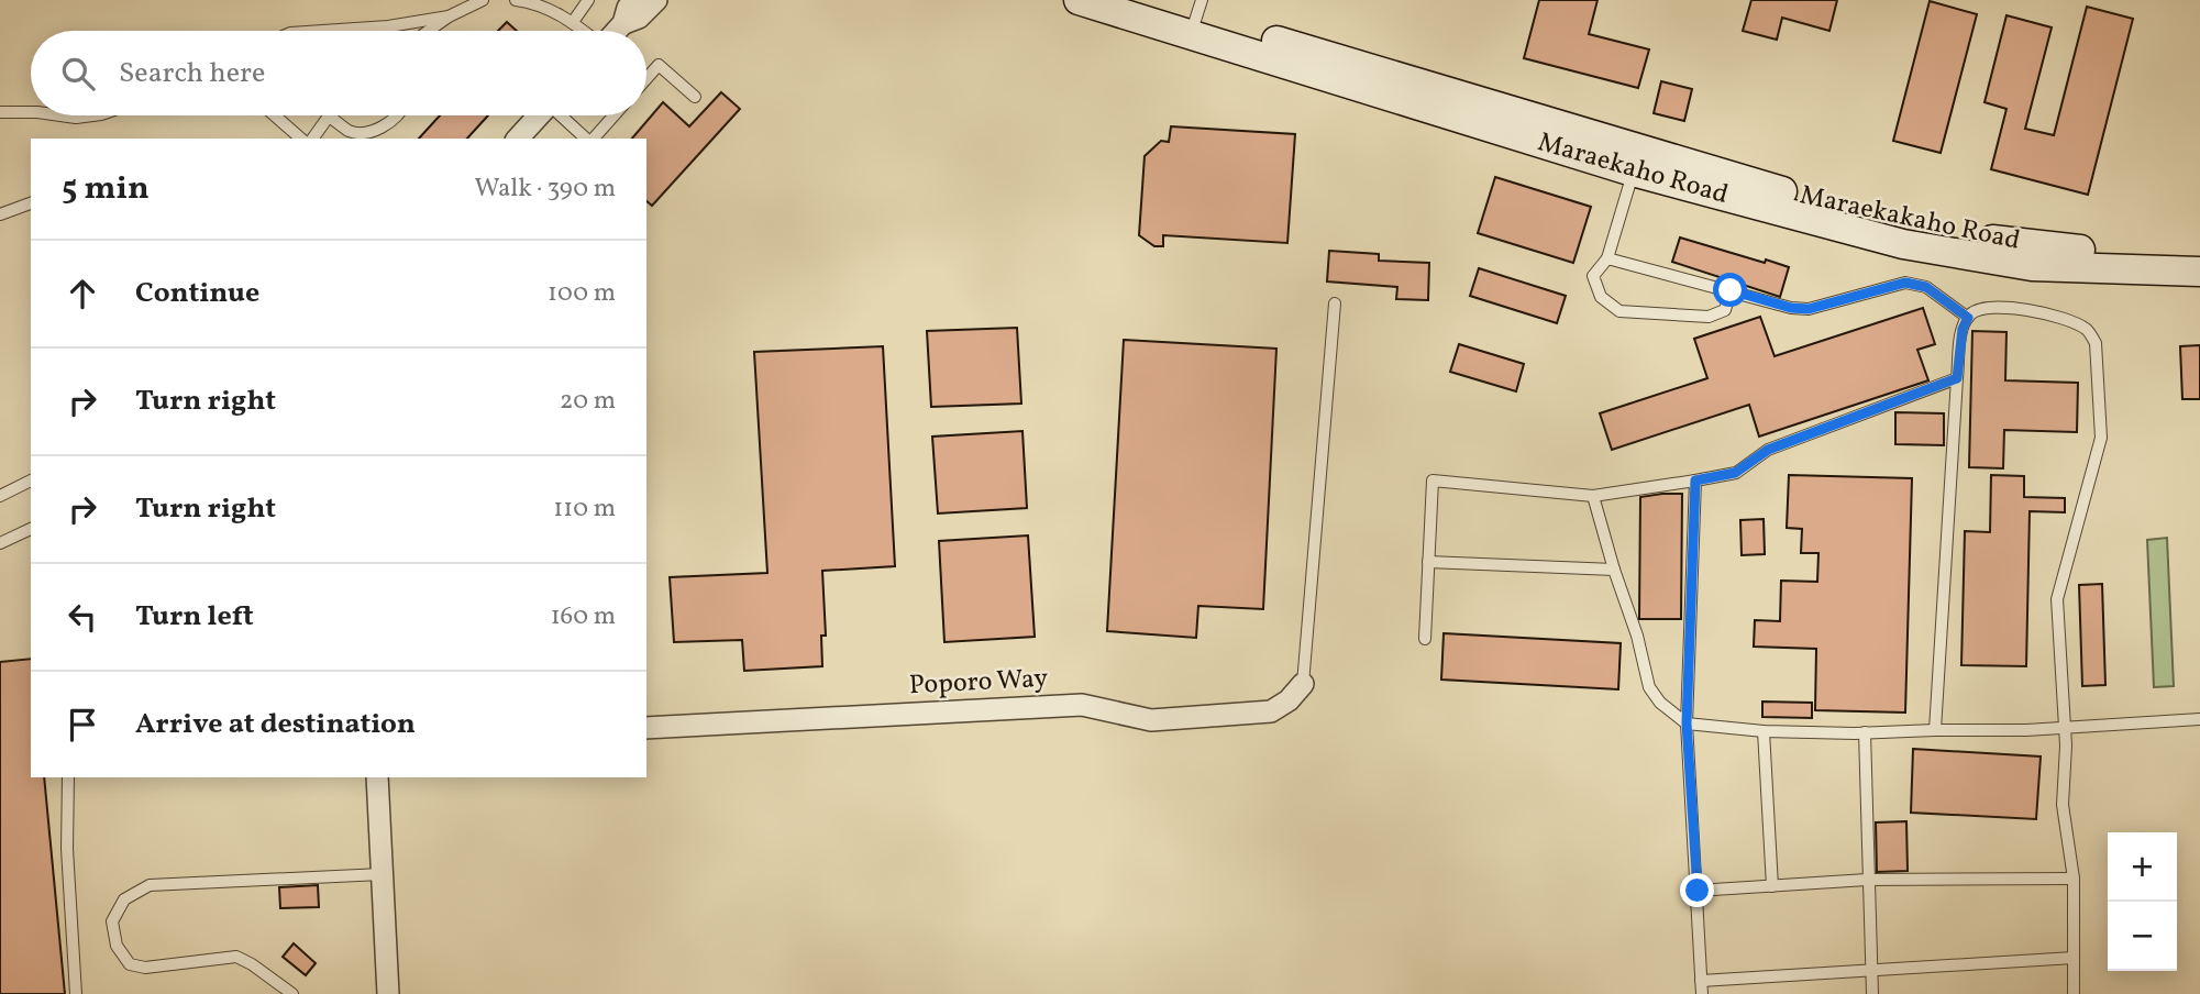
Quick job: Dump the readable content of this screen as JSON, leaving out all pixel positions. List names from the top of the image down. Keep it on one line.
{"streets":{"main road":["Maraekaho Road","Maraekakaho Road"],"street":["Poporo Way"]},"crossings":[["Maraekaho Road","Maraekakaho Road"]],"page":{"search":"Search here","heading":["5 min","Walk · 390 m"],"list":[["Continue","100 m"],["Turn right","20 m"],["Turn right","110 m"],["Turn left","160 m"],"Arrive at destination"],"map_buttons":["+","−"]}}
